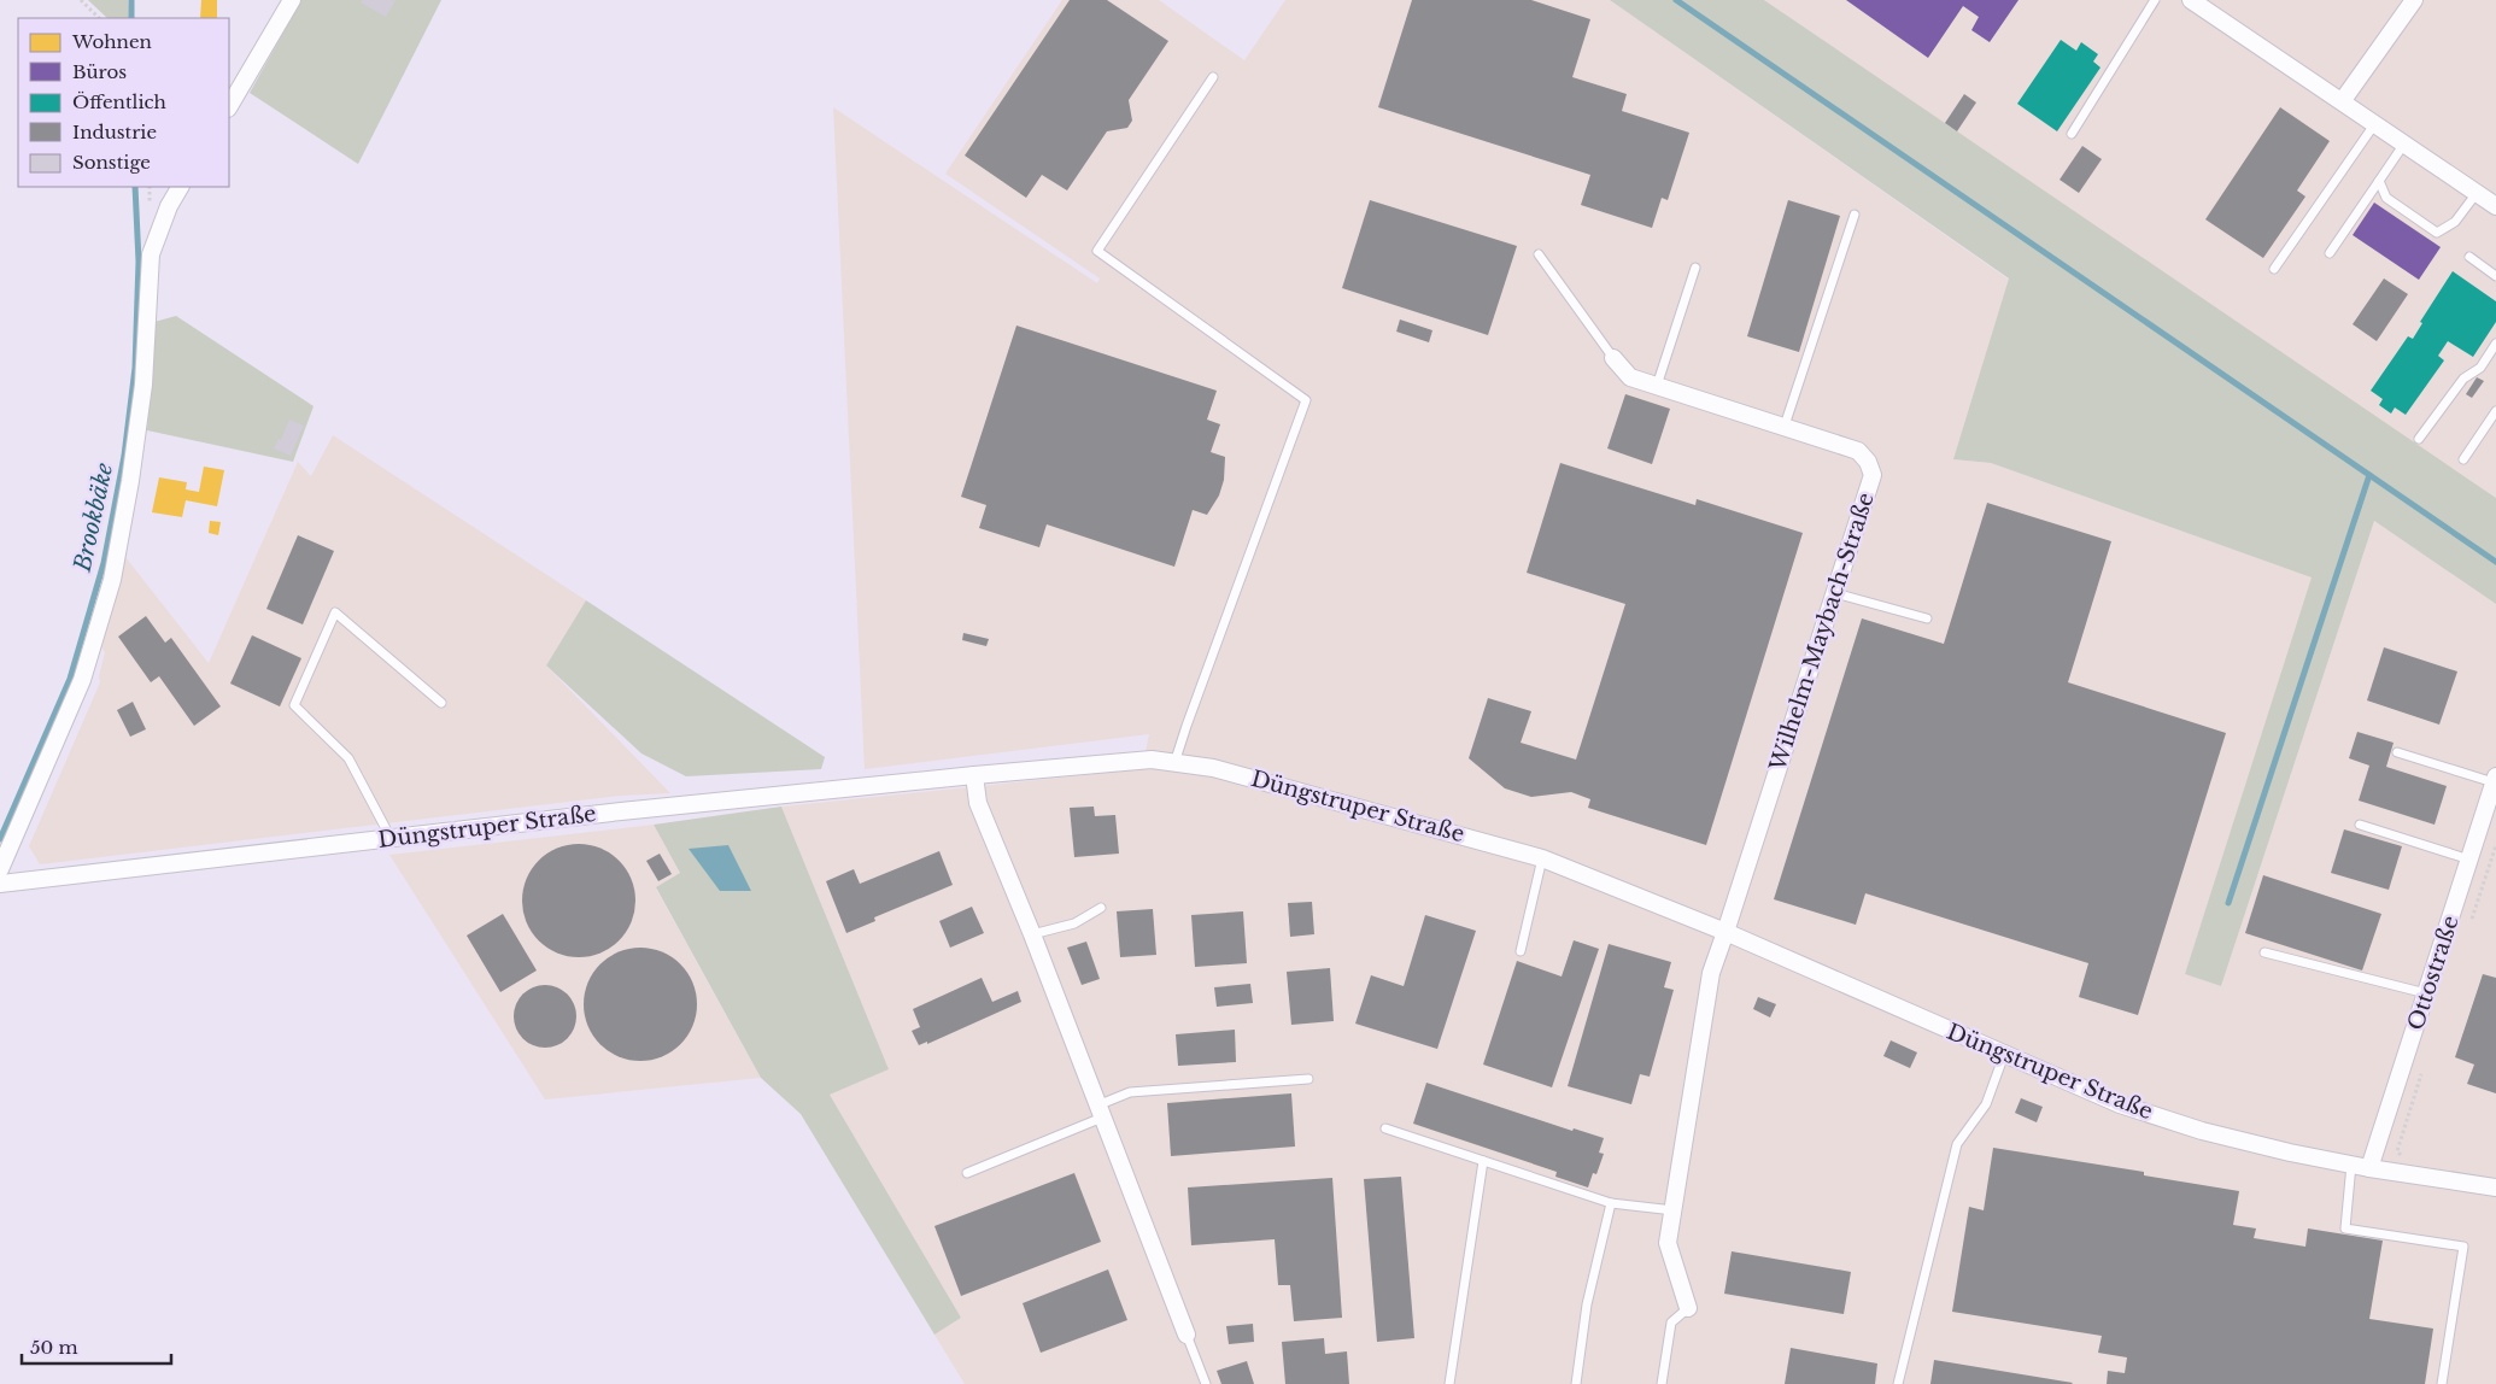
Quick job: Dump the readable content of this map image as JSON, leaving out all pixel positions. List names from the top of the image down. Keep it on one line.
{"streets":{"street":["Wilhelm-Maybach-Straße","Düngstruper Straße","Ottostraße"]},"crossings":[["Wilhelm-Maybach-Straße","Düngstruper Straße"],["Düngstruper Straße","Ottostraße"]],"water":["Brookbäke"],"legend":["Wohnen","Büros","Öffentlich","Industrie","Sonstige"],"scale_bar":"50 m"}
